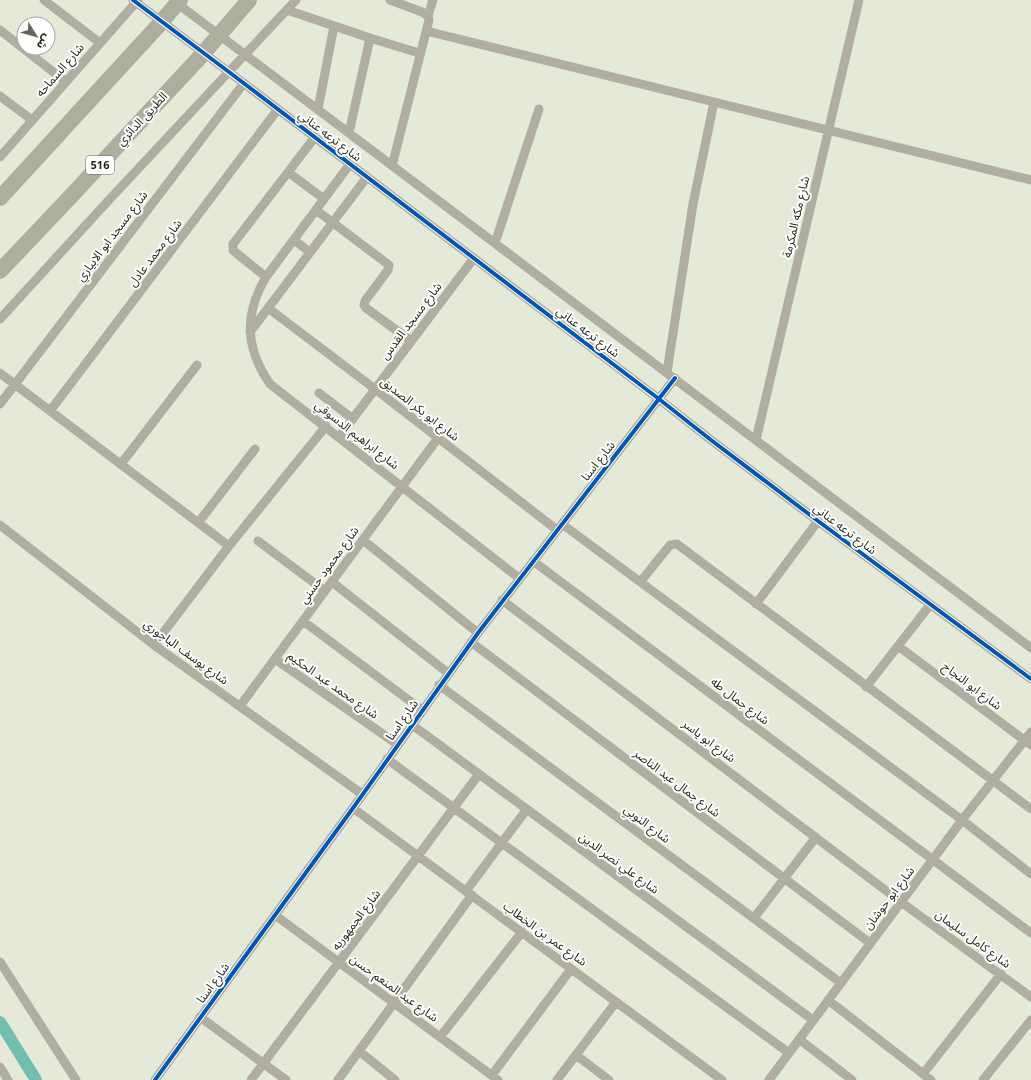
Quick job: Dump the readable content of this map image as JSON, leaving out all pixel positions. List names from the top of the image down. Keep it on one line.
{"streets":{"highway":["الطريق الدائري","516"],"street":["شارع السماحه","شارع ترعه عناني","شارع مكه المكرمة","شارع مسجد ابو الابياري","شارع محمد عادل","شارع مسجد القدس","شارع ابو بكر الصديق","شارع ابراهيم الدسوقي","شارع اسنا","شارع محمود حسني","شارع يوسف الباجوري","شارع محمد عبد الحكيم","شارع ابو النجاح","شارع جمال طه","شارع ابو ياسر","شارع جمال عبد الناصر","شارع النوبي","شارع علي نصر الدين","شارع ابو حوشان","شارع الجمهوريه","شارع عمر بن الخطاب","شارع كامل سليمان","شارع عبد المنعم حسن"]},"crossings":[["شارع السماحه","شارع ترعه عناني"],["شارع ترعه عناني","شارع مكه المكرمة"],["شارع ترعه عناني","شارع مسجد ابو الابياري"],["شارع ترعه عناني","شارع محمد عادل"],["شارع ترعه عناني","شارع مسجد القدس"],["شارع ترعه عناني","شارع ابراهيم الدسوقي"],["شارع ترعه عناني","شارع اسنا"],["شارع مسجد القدس","شارع ابو بكر الصديق"],["شارع مسجد القدس","شارع ابراهيم الدسوقي"],["شارع ابو بكر الصديق","شارع اسنا"],["شارع ابو بكر الصديق","شارع محمود حسني"],["شارع ابو بكر الصديق","شارع ابو حوشان"],["شارع ابراهيم الدسوقي","شارع اسنا"],["شارع ابراهيم الدسوقي","شارع محمود حسني"],["شارع اسنا","شارع يوسف الباجوري"],["شارع اسنا","شارع محمد عبد الحكيم"],["شارع اسنا","شارع جمال طه"],["شارع اسنا","شارع ابو ياسر"],["شارع اسنا","شارع جمال عبد الناصر"],["شارع اسنا","شارع النوبي"],["شارع اسنا","شارع علي نصر الدين"],["شارع اسنا","شارع عمر بن الخطاب"],["شارع اسنا","شارع عبد المنعم حسن"],["شارع محمود حسني","شارع يوسف الباجوري"],["شارع محمود حسني","شارع محمد عبد الحكيم"],["شارع ابو النجاح","شارع ابو حوشان"],["شارع جمال طه","شارع ابو حوشان"],["شارع ابو ياسر","شارع ابو حوشان"],["شارع ابو ياسر","شارع كامل سليمان"],["شارع جمال عبد الناصر","شارع ابو حوشان"],["شارع النوبي","شارع ابو حوشان"],["شارع علي نصر الدين","شارع ابو حوشان"],["شارع علي نصر الدين","شارع الجمهوريه"],["شارع ابو حوشان","شارع كامل سليمان"],["شارع الجمهوريه","شارع عمر بن الخطاب"],["شارع الجمهوريه","شارع عبد المنعم حسن"]],"north":"bottom right"}
